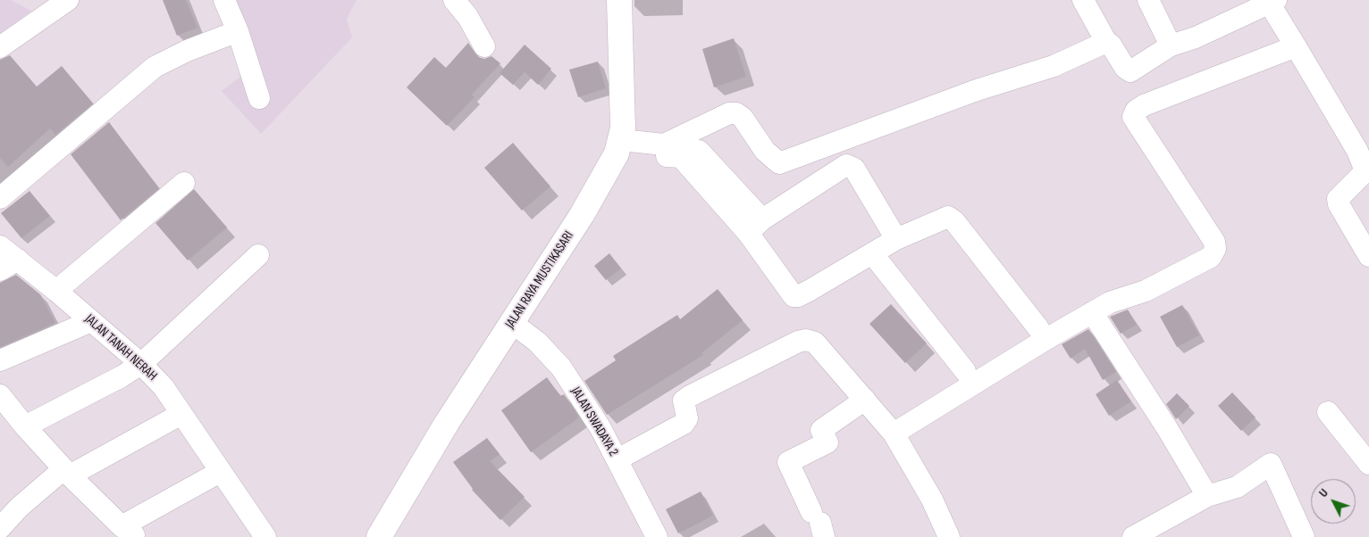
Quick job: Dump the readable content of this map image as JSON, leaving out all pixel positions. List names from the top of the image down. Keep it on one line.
{"streets":{"main road":["JALAN RAYA MUSTIKASARI"],"street":["JALAN TANAH NERAH","JALAN SWADAYA 2"]},"crossings":[["JALAN RAYA MUSTIKASARI","JALAN SWADAYA 2"]],"north":"top left"}
